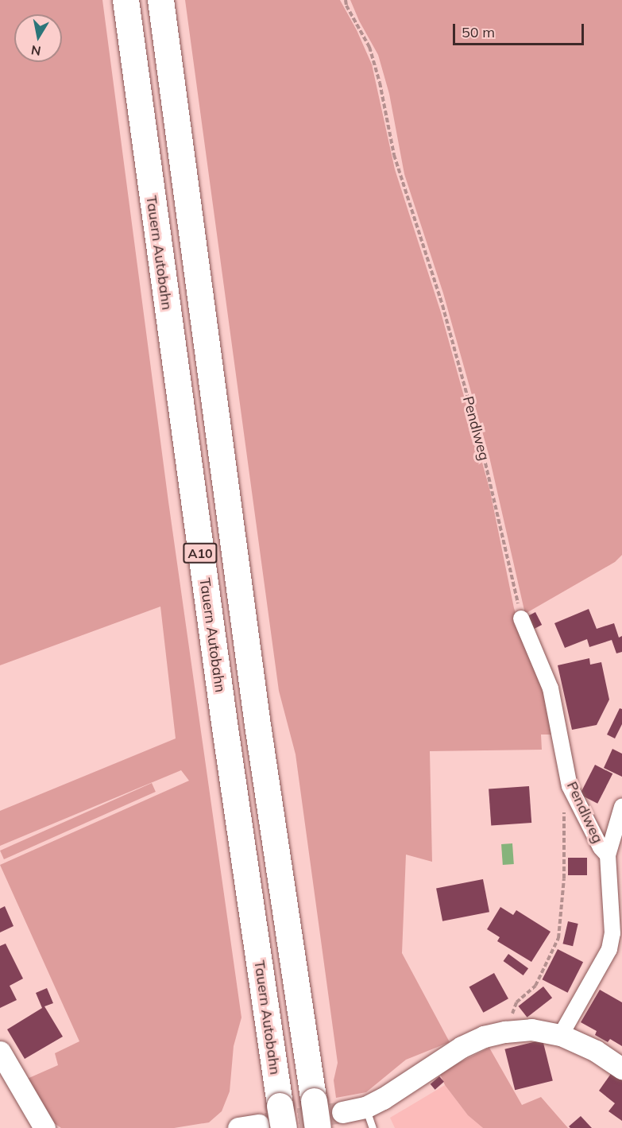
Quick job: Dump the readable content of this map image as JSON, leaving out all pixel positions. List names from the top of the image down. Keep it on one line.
{"streets":{"highway":["Tauern Autobahn","A10"],"street":["Pendlweg"]},"scale_bar":"50 m","north":"bottom"}
